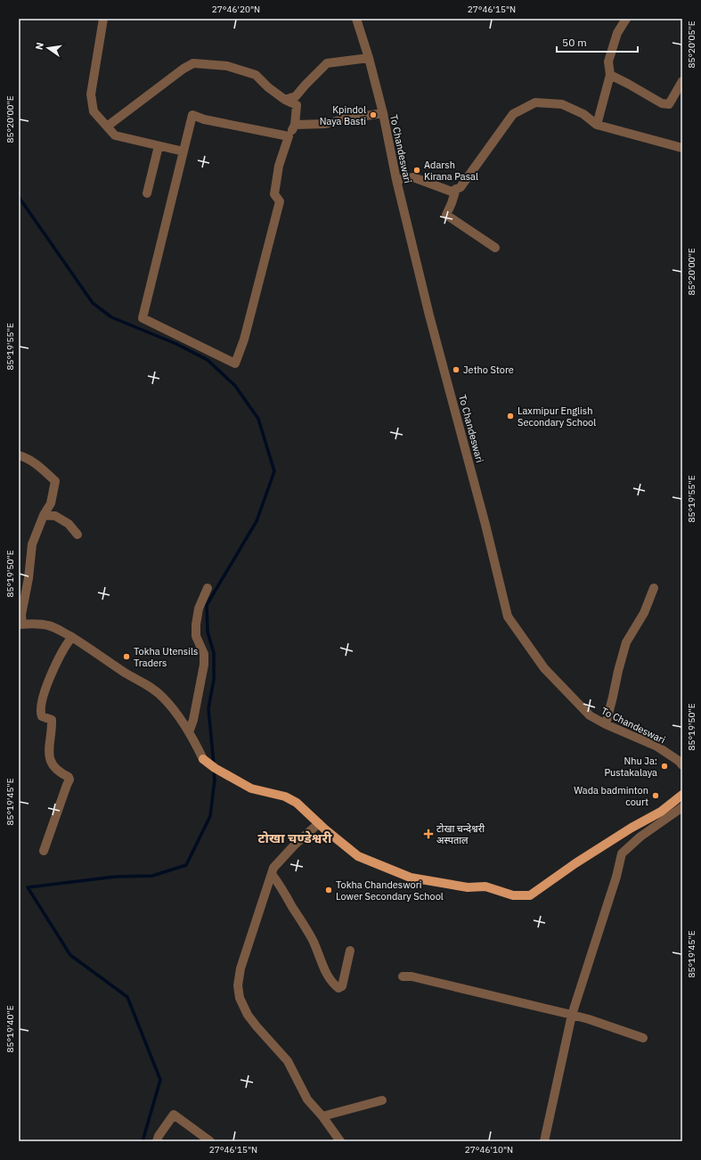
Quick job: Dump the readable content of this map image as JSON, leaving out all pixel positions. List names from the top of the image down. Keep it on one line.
{"streets":{"street":["To Chandeswari"]},"districts":["टोखा चण्डेश्वरी"],"places":{"other":["Kpindol Naya Basti","Adarsh Kirana Pasal","Jetho Store","Laxmipur English Secondary School","Tokha Utensils Traders","Nhu Ja: Pustakalaya","Wada badminton court","Tokha Chandeswori Lower Secondary School"],"health":["टोखा चन्देश्वरी अस्पताल"]},"scale_bar":"50 m","north":"left","coordinates":["27°46'20\"N","27°46'15\"N","85°20'05\"E","85°20'00\"E","85°19'55\"E","85°19'50\"E","85°19'45\"E","85°19'40\"E","27°46'10\"N"]}
